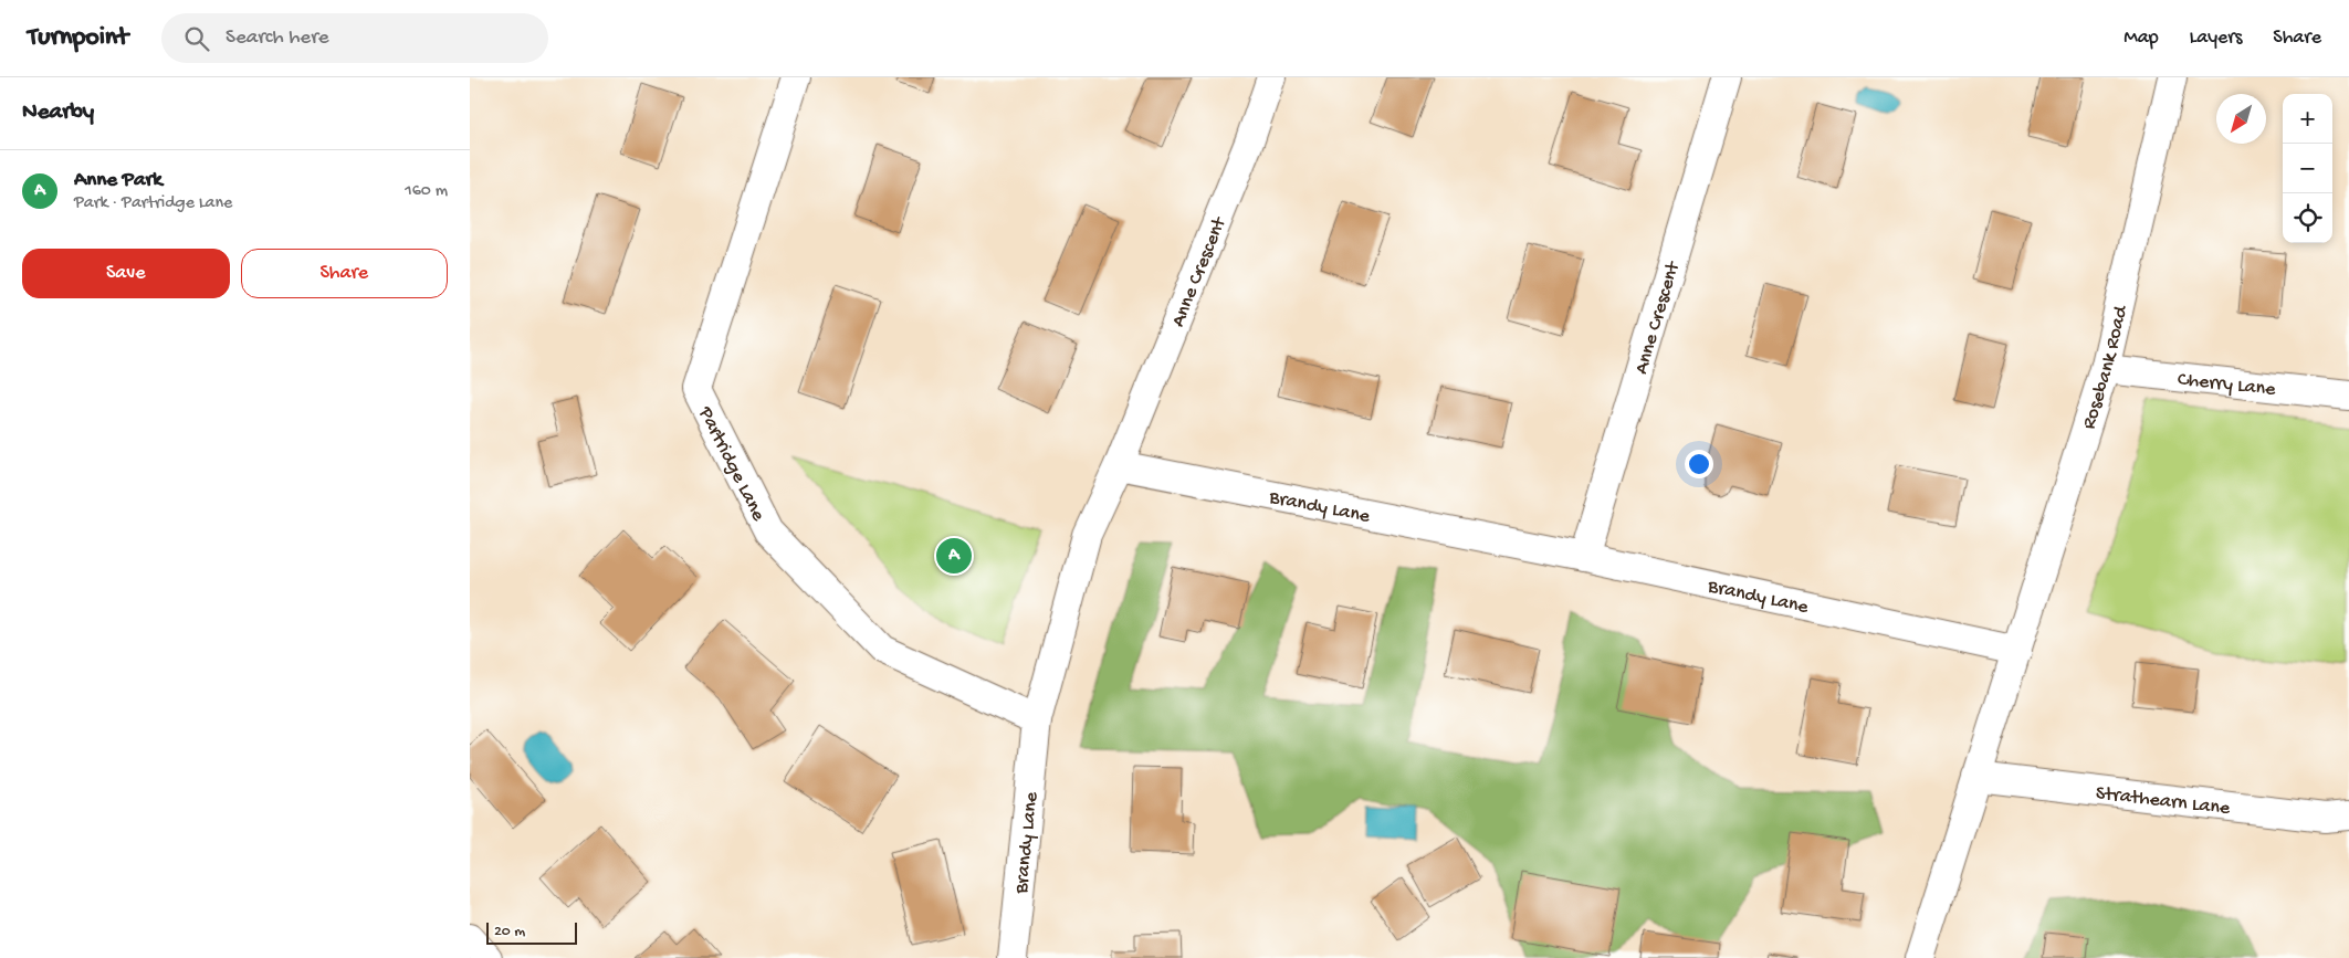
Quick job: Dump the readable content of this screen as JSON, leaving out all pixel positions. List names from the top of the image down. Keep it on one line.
{"streets":{"street":["Anne Crescent","Rosebank Road","Cherry Lane","Partridge Lane","Brandy Lane","Strathearn Lane"]},"crossings":[["Anne Crescent","Brandy Lane"],["Rosebank Road","Cherry Lane"],["Rosebank Road","Brandy Lane"],["Rosebank Road","Strathearn Lane"],["Partridge Lane","Brandy Lane"]],"scale_bar":"20 m","north":"bottom left","page":{"header":"Turnpoint","search":"Search here","nav":["Map","Layers","Share"],"heading":"Nearby","map_buttons":["+","−"],"list":[{"mark":"A","name":"Anne Park","note":"Park · Partridge Lane","value":"160 m"}],"buttons":["Save","Share"],"pins":"A","scale":"20 m"}}
